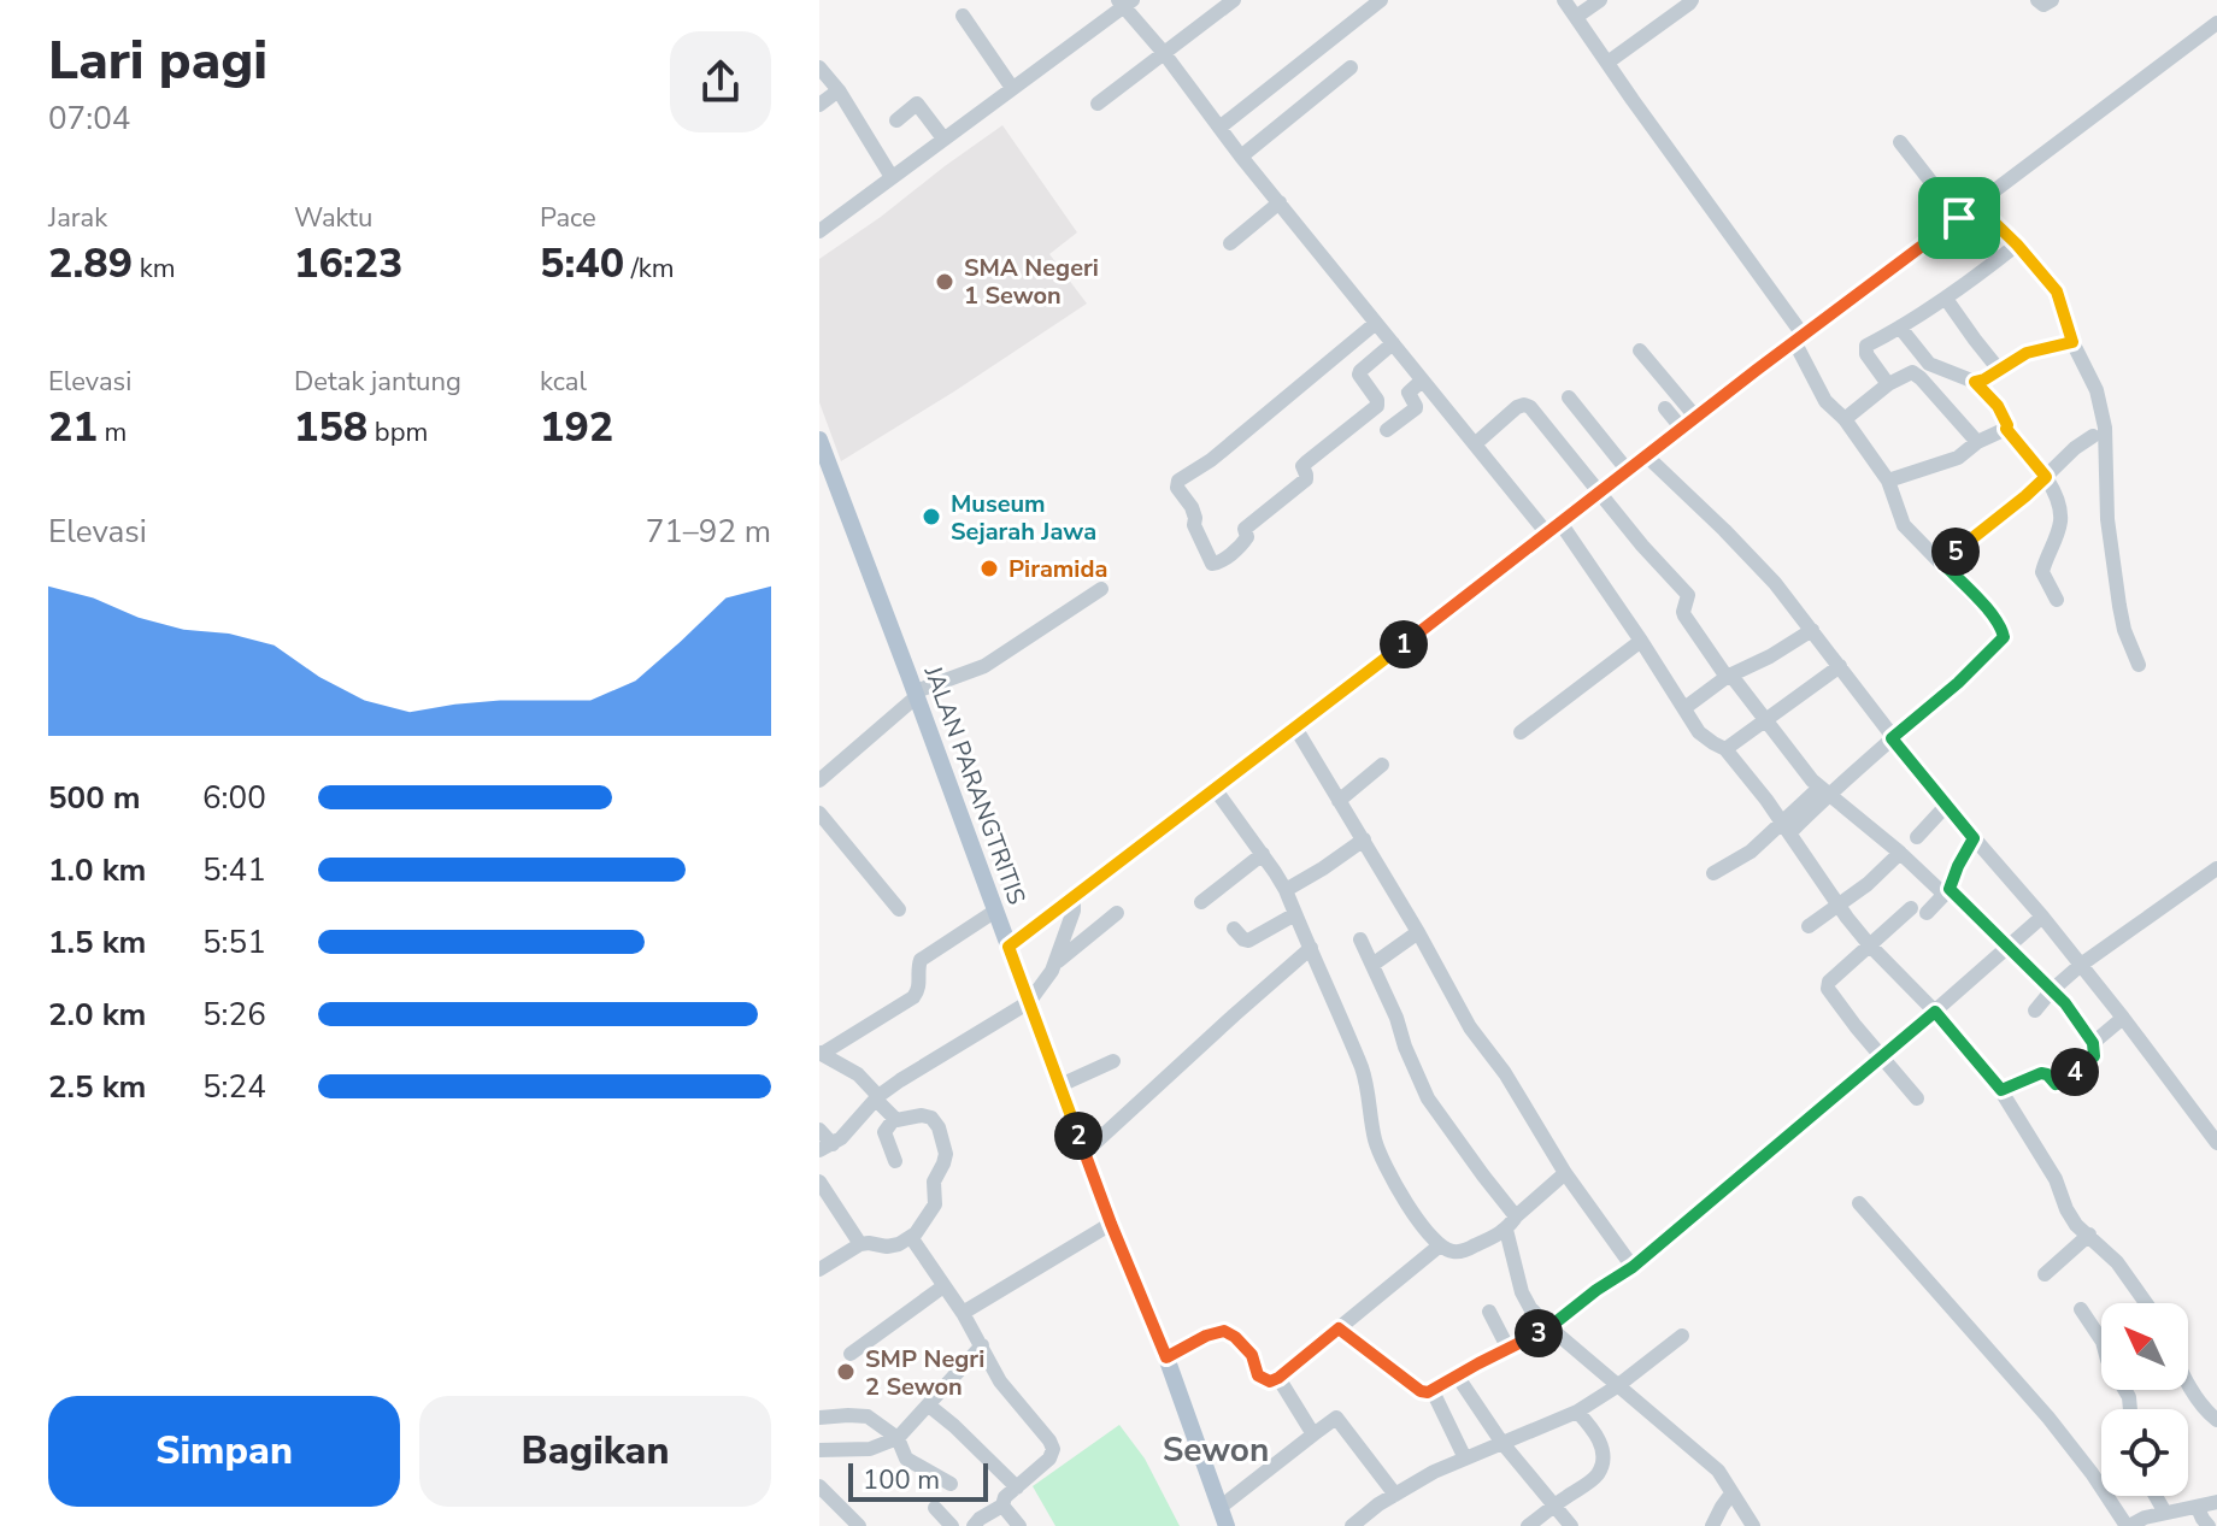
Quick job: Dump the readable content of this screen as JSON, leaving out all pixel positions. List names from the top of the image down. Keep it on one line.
{"streets":{"main road":["JALAN PARANGTRITIS"]},"districts":["Sewon"],"places":["SMA Negeri 1 Sewon","Museum Sejarah Jawa","Piramida","SMP Negri 2 Sewon"],"scale_bar":"100 m","north":"top left","page":{"heading":["Lari pagi","07:04"],"stats":[["Jarak","2.89 km"],["Waktu","16:23"],["Pace","5:40 /km"],["Elevasi","21 m"],["Detak jantung","158 bpm"],["kcal","192"]],"chart":["Elevasi","71–92 m"],"pins":["5","1","4","2","3"],"list":[{"name":"500 m","note":"6:00"},{"name":"1.0 km","note":"5:41"},{"name":"1.5 km","note":"5:51"},{"name":"2.0 km","note":"5:26"},{"name":"2.5 km","note":"5:24"}],"buttons":["Simpan","Bagikan"],"scale":"100 m"}}
